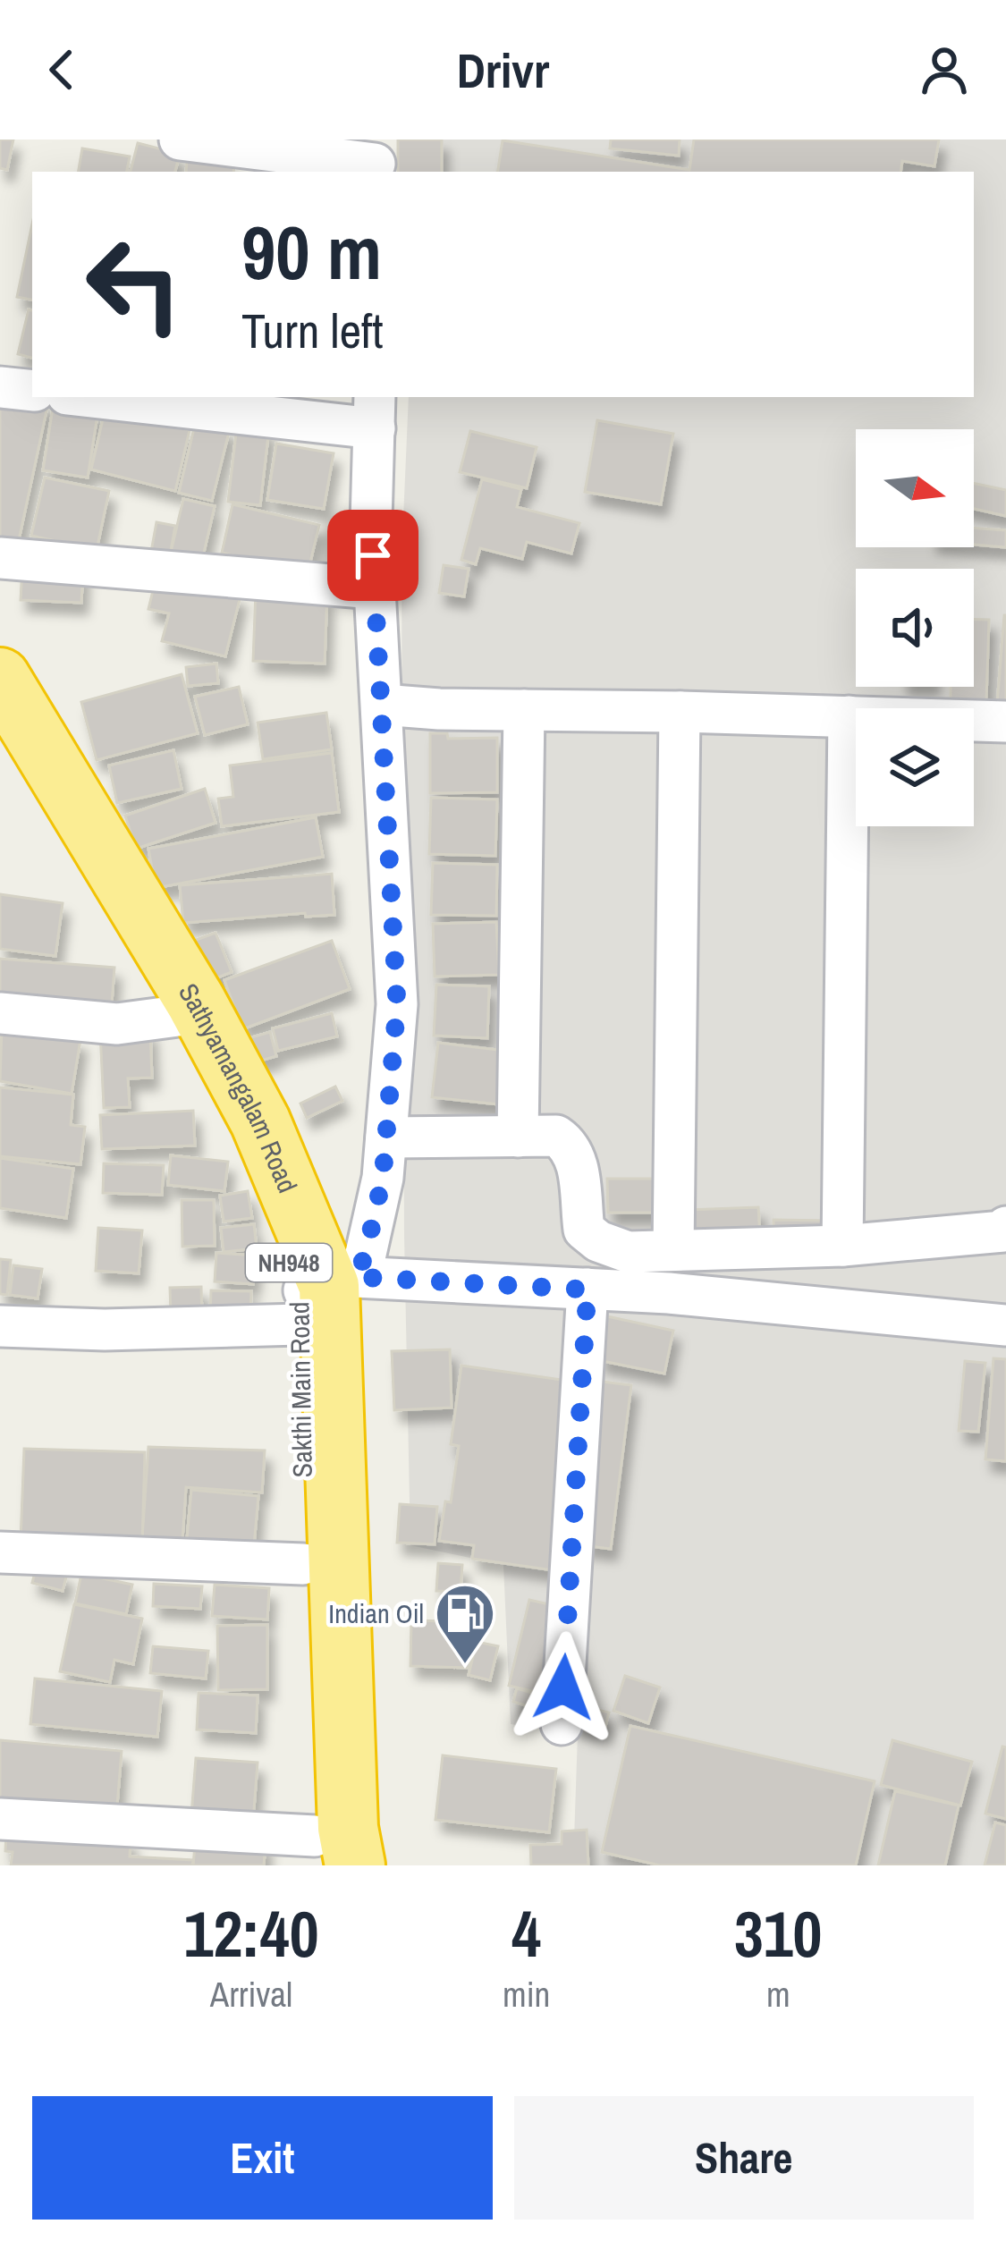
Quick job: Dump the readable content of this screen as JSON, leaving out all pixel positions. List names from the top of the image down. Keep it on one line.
{"streets":{"highway":["Sathyamangalam Road","NH948","Sakthi Main Road"]},"crossings":[["Sathyamangalam Road","Sakthi Main Road"]],"places":{"fuel station":["Indian Oil"]},"north":"right","page":{"header":"Drivr","turn":["90 m","Turn left"],"eta":["12:40","Arrival","4","min","310","m"],"buttons":["Exit","Share"]}}
